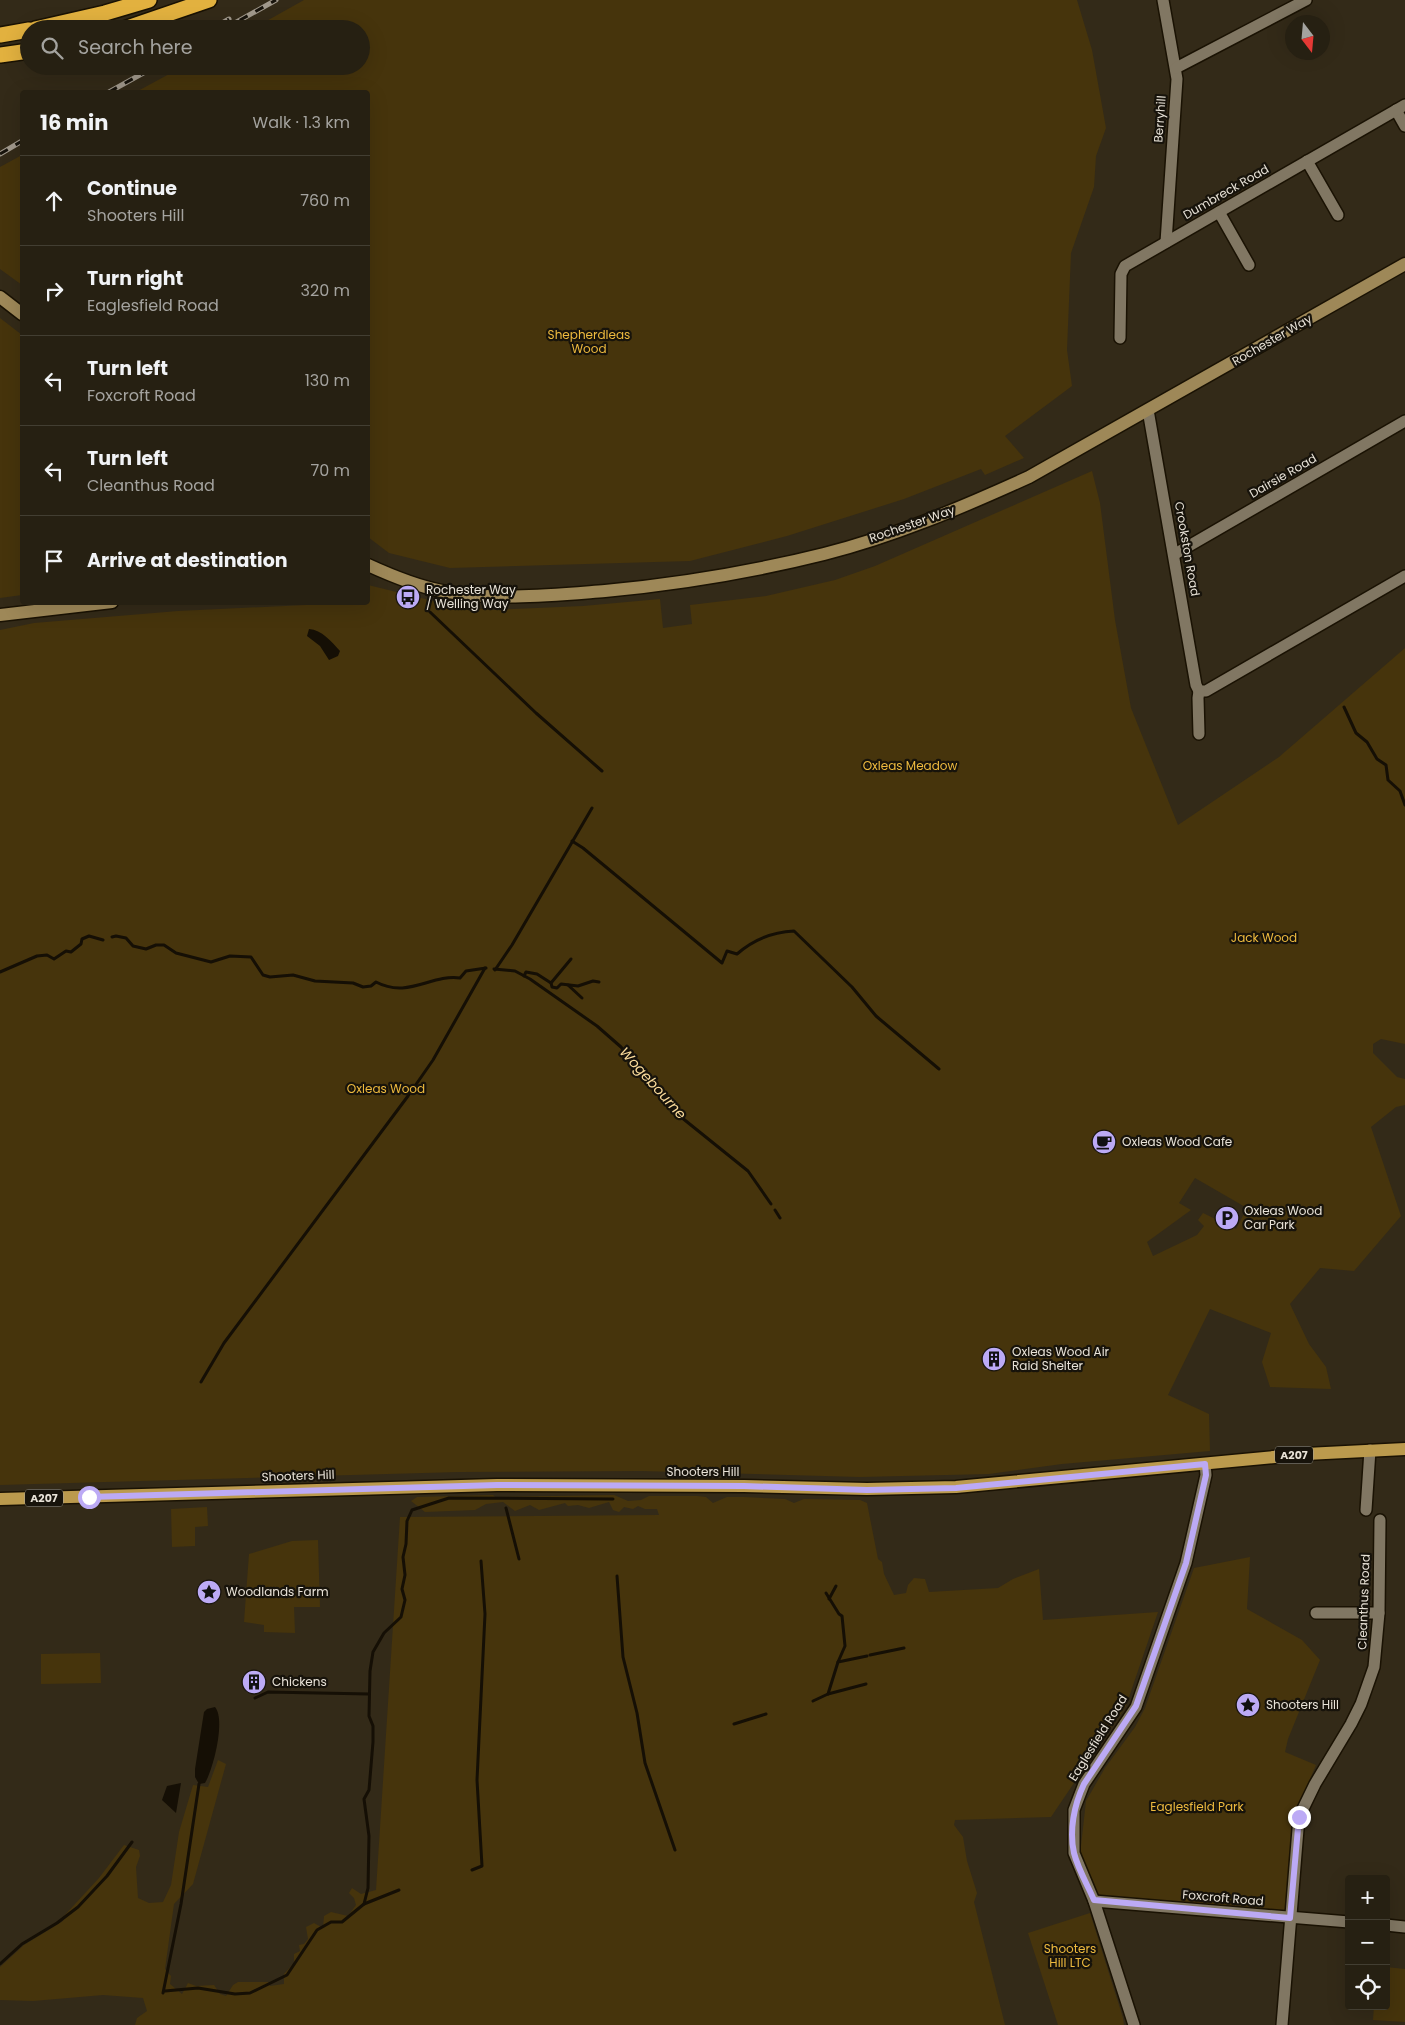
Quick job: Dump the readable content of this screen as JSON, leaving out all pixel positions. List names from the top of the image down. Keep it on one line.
{"streets":{"main road":["A207","Shooters Hill"],"street":["Berryhill","Dumbreck Road","Rochester Way","Dairsie Road","Crookston Road","Cleanthus Road","Eaglesfield Road","Foxcroft Road"]},"crossings":[["Berryhill","Dumbreck Road"],["Rochester Way","Crookston Road"],["Dairsie Road","Crookston Road"],["Shooters Hill","Eaglesfield Road"],["Cleanthus Road","Foxcroft Road"],["Eaglesfield Road","Foxcroft Road"]],"water":["Wogebourne"],"parks":["Shepherdleas Wood","Oxleas Meadow","Jack Wood","Oxleas Wood","Eaglesfield Park","Shooters Hill LTC"],"places":{"bus stop":["Rochester Way / Welling Way"],"cafe":["Oxleas Wood Cafe"],"parking":["Oxleas Wood Car Park"],"building":["Oxleas Wood Air Raid Shelter","Chickens"],"place":["Woodlands Farm","Shooters Hill"]},"north":"bottom","page":{"search":"Search here","heading":["16 min","Walk · 1.3 km"],"list":[["Continue","Shooters Hill","760 m"],["Turn right","Eaglesfield Road","320 m"],["Turn left","Foxcroft Road","130 m"],["Turn left","Cleanthus Road","70 m"],"Arrive at destination"],"map_buttons":["+","−"]}}
